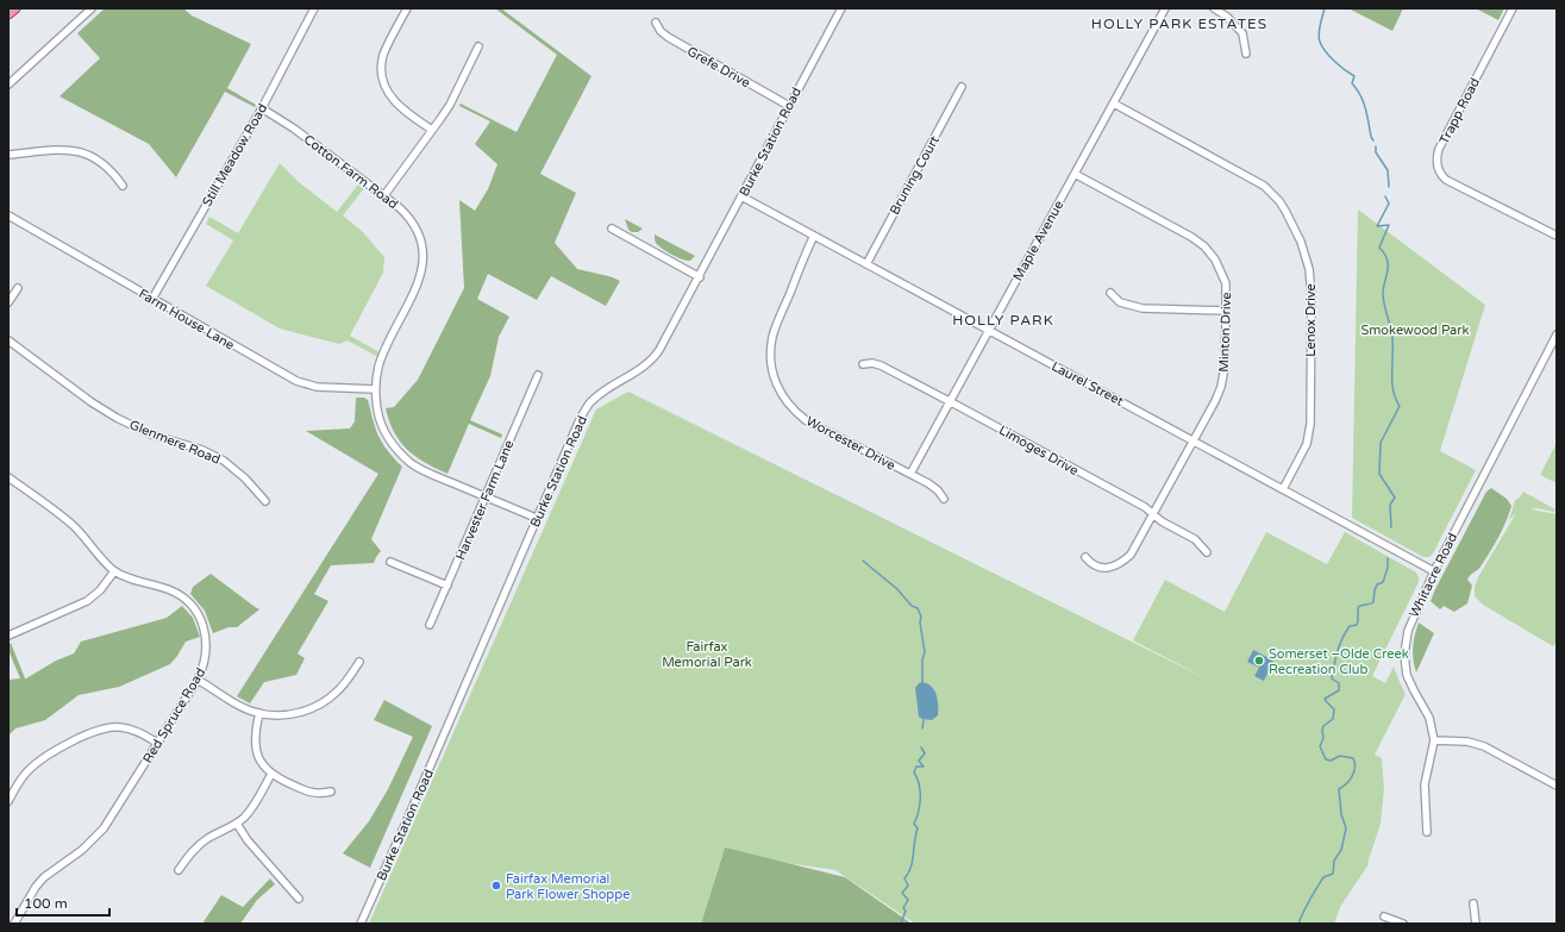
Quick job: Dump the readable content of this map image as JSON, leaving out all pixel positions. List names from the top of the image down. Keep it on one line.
{"streets":{"street":["Grefe Drive","Trapp Road","Burke Station Road","Still Meadow Road","Cotton Farm Road","Bruning Court","Maple Avenue","Farm House Lane","Lenox Drive","Minton Drive","Laurel Street","Glenmere Road","Worcester Drive","Limoges Drive","Harvester Farm Lane","Whitacre Road","Red Spruce Road"]},"crossings":[["Grefe Drive","Burke Station Road"],["Burke Station Road","Cotton Farm Road"],["Burke Station Road","Laurel Street"],["Still Meadow Road","Cotton Farm Road"],["Still Meadow Road","Farm House Lane"],["Cotton Farm Road","Farm House Lane"],["Cotton Farm Road","Harvester Farm Lane"],["Bruning Court","Laurel Street"],["Maple Avenue","Lenox Drive"],["Maple Avenue","Minton Drive"],["Maple Avenue","Laurel Street"],["Maple Avenue","Worcester Drive"],["Maple Avenue","Limoges Drive"],["Lenox Drive","Laurel Street"],["Minton Drive","Laurel Street"],["Minton Drive","Limoges Drive"],["Laurel Street","Worcester Drive"],["Laurel Street","Whitacre Road"]],"districts":["HOLLY PARK ESTATES","HOLLY PARK"],"parks":["Smokewood Park","Fairfax Memorial Park"],"places":["Somerset –Olde Creek Recreation Club","Fairfax Memorial Park Flower Shoppe"],"scale_bar":"100 m"}
